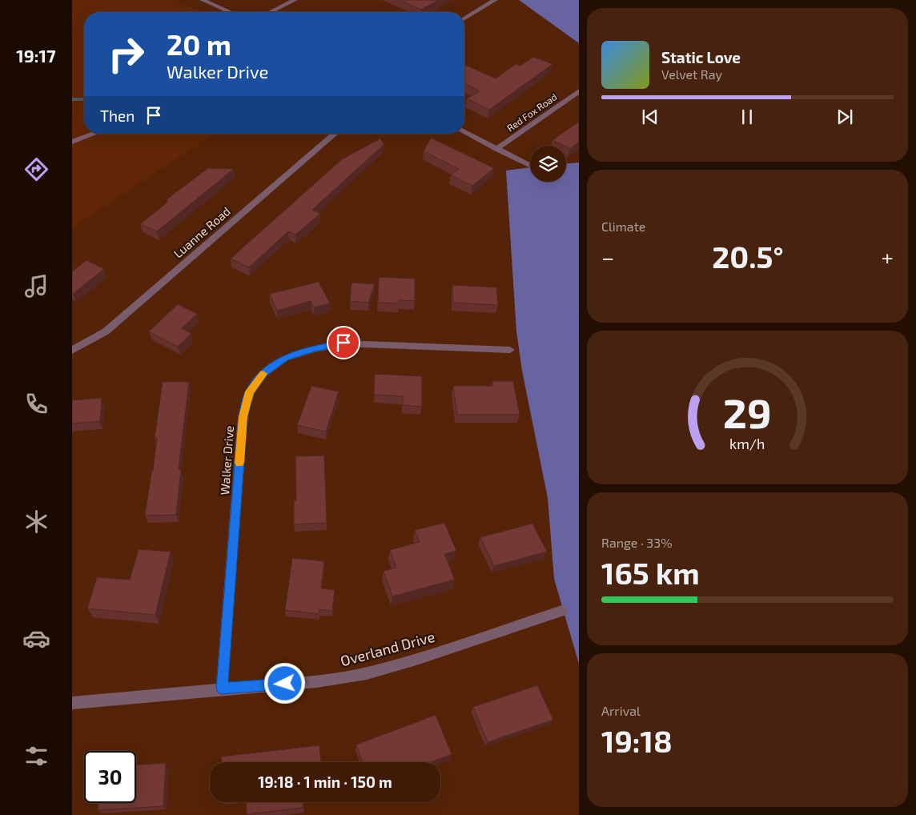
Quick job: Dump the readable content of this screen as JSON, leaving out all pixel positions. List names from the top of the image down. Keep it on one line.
{"streets":{"street":["Red Fox Road","Luanne Road","Walker Drive","Overland Drive"]},"crossings":[["Walker Drive","Overland Drive"]],"page":{"tabs":"19:17","turn":["20 m","Walker Drive"],"song":["Static Love","Velvet Ray"],"then":"Then","tile":["Climate",["Range · 33%","165 km"],["Arrival","19:18"]],"heat":["−","20.5°","+"],"limit":"30","trip":"19:18 · 1 min · 150 m","gauge":["29","km/h"]}}
